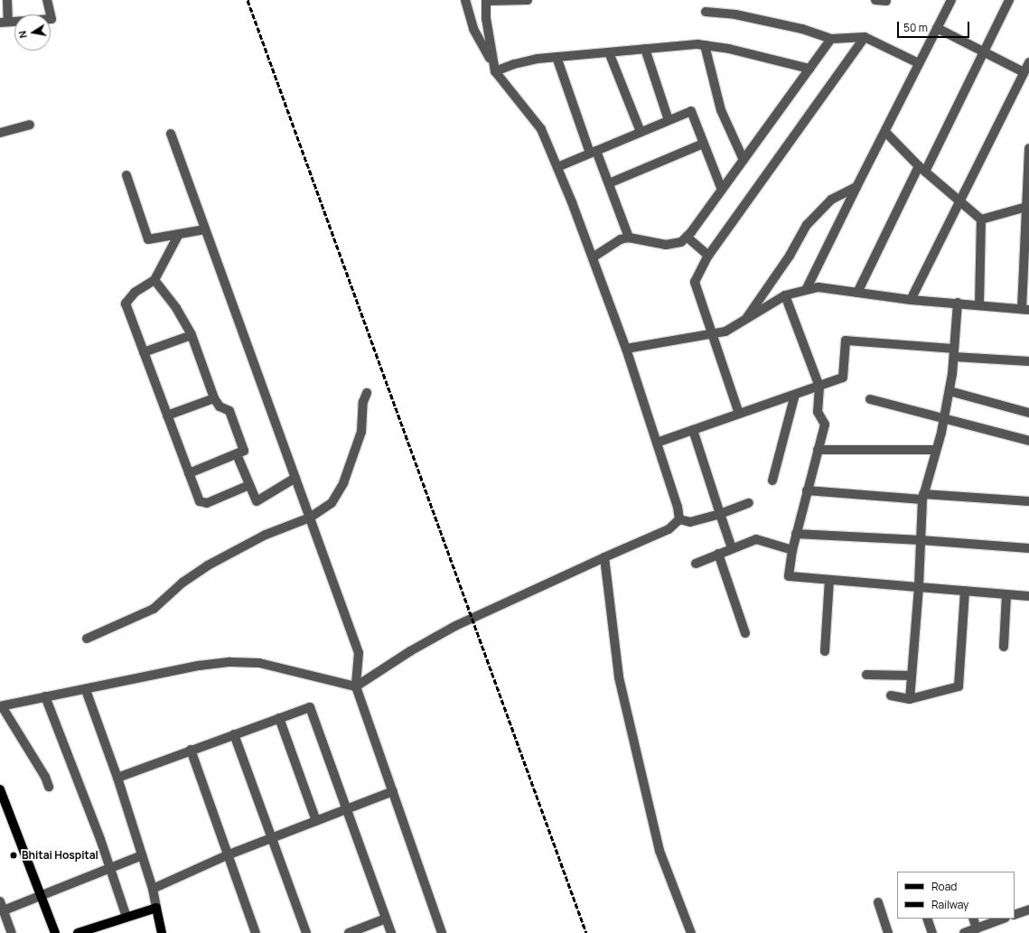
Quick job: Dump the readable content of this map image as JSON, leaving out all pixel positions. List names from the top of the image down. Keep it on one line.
{"places":["Bhitai Hospital"],"legend":["Road","Railway"],"scale_bar":"50 m","north":"left"}
